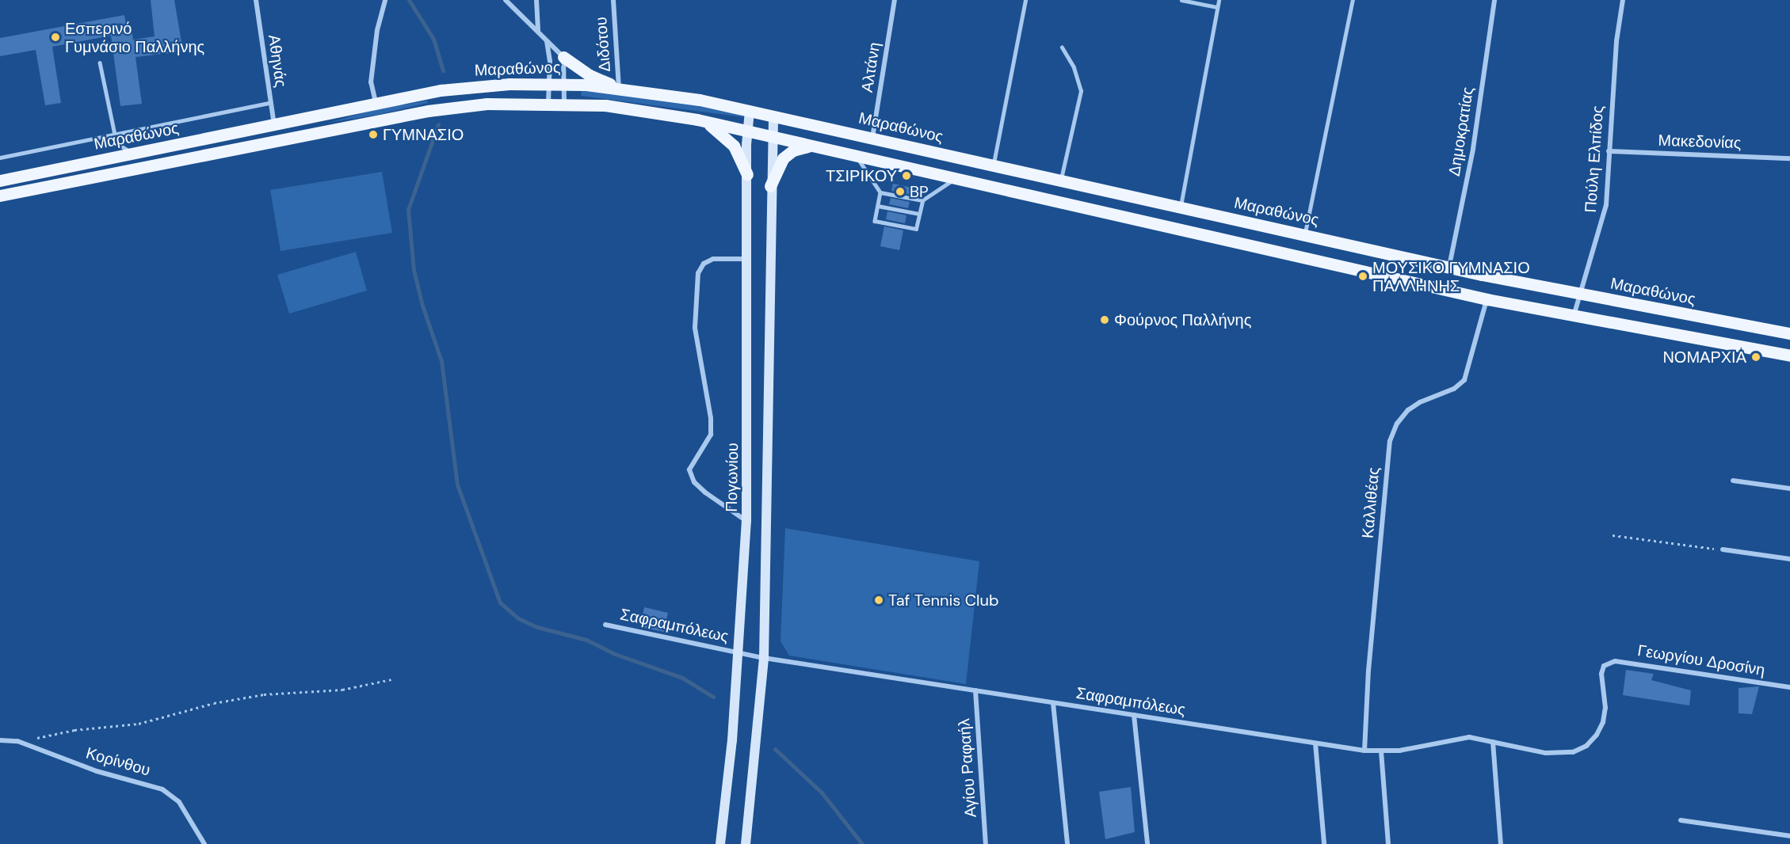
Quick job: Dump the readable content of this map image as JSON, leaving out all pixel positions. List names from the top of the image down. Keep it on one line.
{"streets":{"main road":["Μαραθώνος","Πογωνίου"],"street":["Διδότου","Αθηνάς","Αλτάνη","Δημοκρατίας","Μακεδονίας","Πούλη Ελπίδος","Καλλιθέας","Σαφραμπόλεως","Γεωργίου Δροσίνη","Κορίνθου","Αγίου Ραφαήλ"]},"crossings":[["Διδότου","Μαραθώνος"],["Αθηνάς","Μαραθώνος"],["Αλτάνη","Μαραθώνος"],["Μαραθώνος","Δημοκρατίας"],["Μαραθώνος","Πούλη Ελπίδος"],["Μαραθώνος","Πογωνίου"],["Μαραθώνος","Καλλιθέας"],["Μακεδονίας","Πούλη Ελπίδος"],["Πογωνίου","Σαφραμπόλεως"],["Καλλιθέας","Σαφραμπόλεως"],["Σαφραμπόλεως","Γεωργίου Δροσίνη"],["Σαφραμπόλεως","Αγίου Ραφαήλ"]],"places":["Εσπερινό Γυμνάσιο Παλλήνης","ΓΥΜΝΑΣΙΟ","ΤΣΙΡΙΚΟΥ","BP","ΜΟΥΣΙΚΟ ΓΥΜΝΑΣΙΟ ΠΑΛΛΗΝΗΣ","Φούρνος Παλλήνης","ΝΟΜΑΡΧΙΑ","Taf Tennis Club"]}
